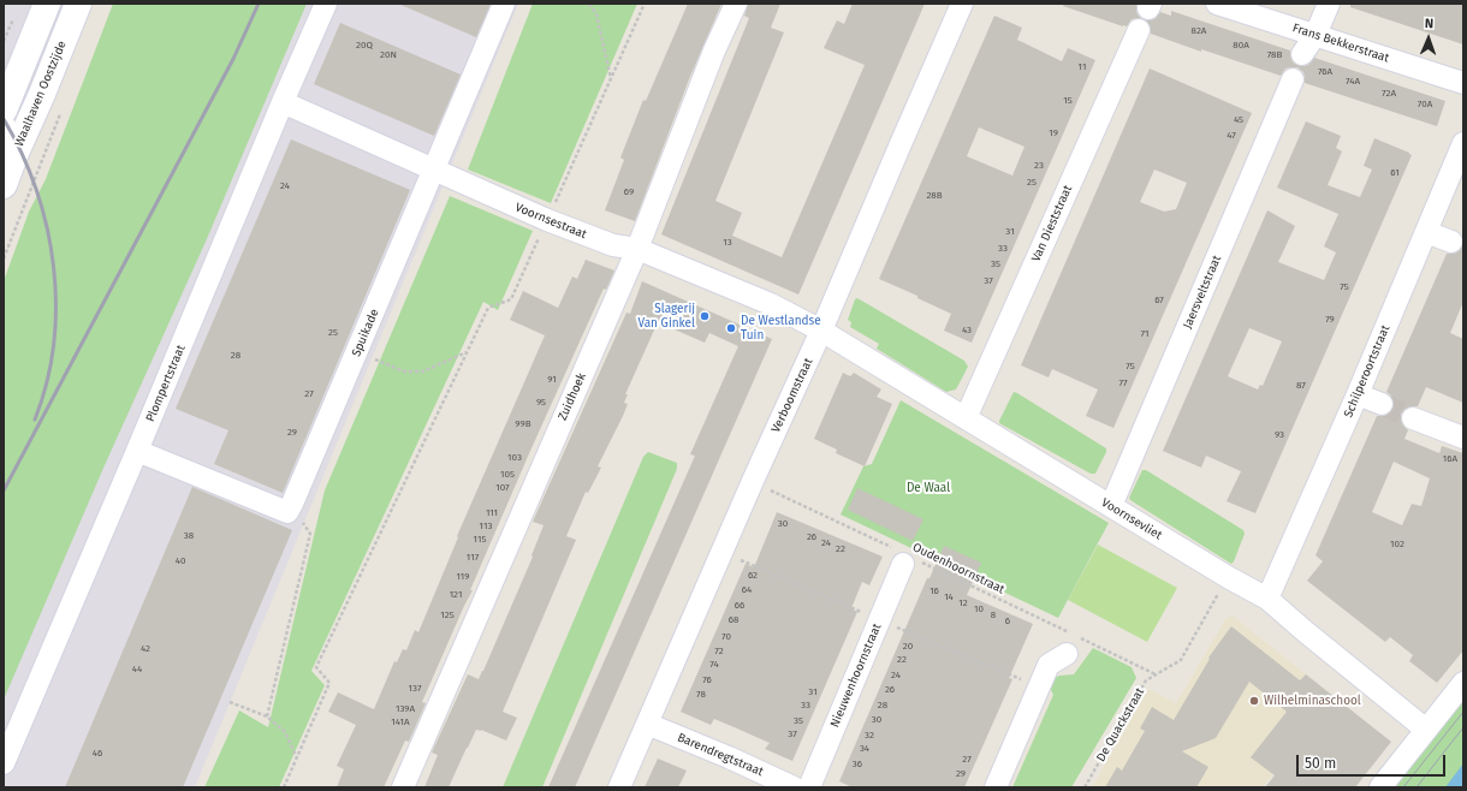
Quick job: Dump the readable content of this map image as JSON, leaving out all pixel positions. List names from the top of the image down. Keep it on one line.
{"streets":{"main road":["Waalhaven Oostzijde"],"street":["Frans Bekkerstraat","Voornsestraat","Van Dieststraat","Jaersveltstraat","Spuikade","Schilperoortstraat","Plompertstraat","Verboomstraat","Zuidhoek","Voornsevliet","Nieuwenhoornstraat","Barendregtstraat"],"path":["Oudenhoornstraat","De Quackstraat"]},"crossings":[["Voornsestraat","Spuikade"],["Voornsestraat","Plompertstraat"],["Voornsestraat","Verboomstraat"],["Voornsestraat","Zuidhoek"],["Voornsestraat","Voornsevliet"],["Van Dieststraat","Voornsevliet"],["Jaersveltstraat","Voornsevliet"],["Schilperoortstraat","Voornsevliet"],["Verboomstraat","Voornsevliet"],["Verboomstraat","Oudenhoornstraat"],["Verboomstraat","Barendregtstraat"],["Voornsevliet","De Quackstraat"],["Oudenhoornstraat","Nieuwenhoornstraat"],["Oudenhoornstraat","De Quackstraat"]],"parks":["De Waal"],"places":["Slagerij Van Ginkel","De Westlandse Tuin","Wilhelminaschool"],"house_numbers":["82A","20Q","80A","20N","78B","11","76A","74A","72A","15","70A","45","19","47","23","61","25","24","69","28B","31","13","33","35","37","75","67","79","43","25","71","28","75","91","77","87","27","95","99B","29","93","103","16A","105","107","111","30","113","38","26","115","24","102","22","117","40","62","119","64","16","121","14","12","66","10","125","8","68","6","70","20","42","72","22","74","44","24","76","137","26","31","78","33","28","139A","30","35","141A","37","32","34","46","27","36","29"],"scale_bar":"50 m","north":"top"}
